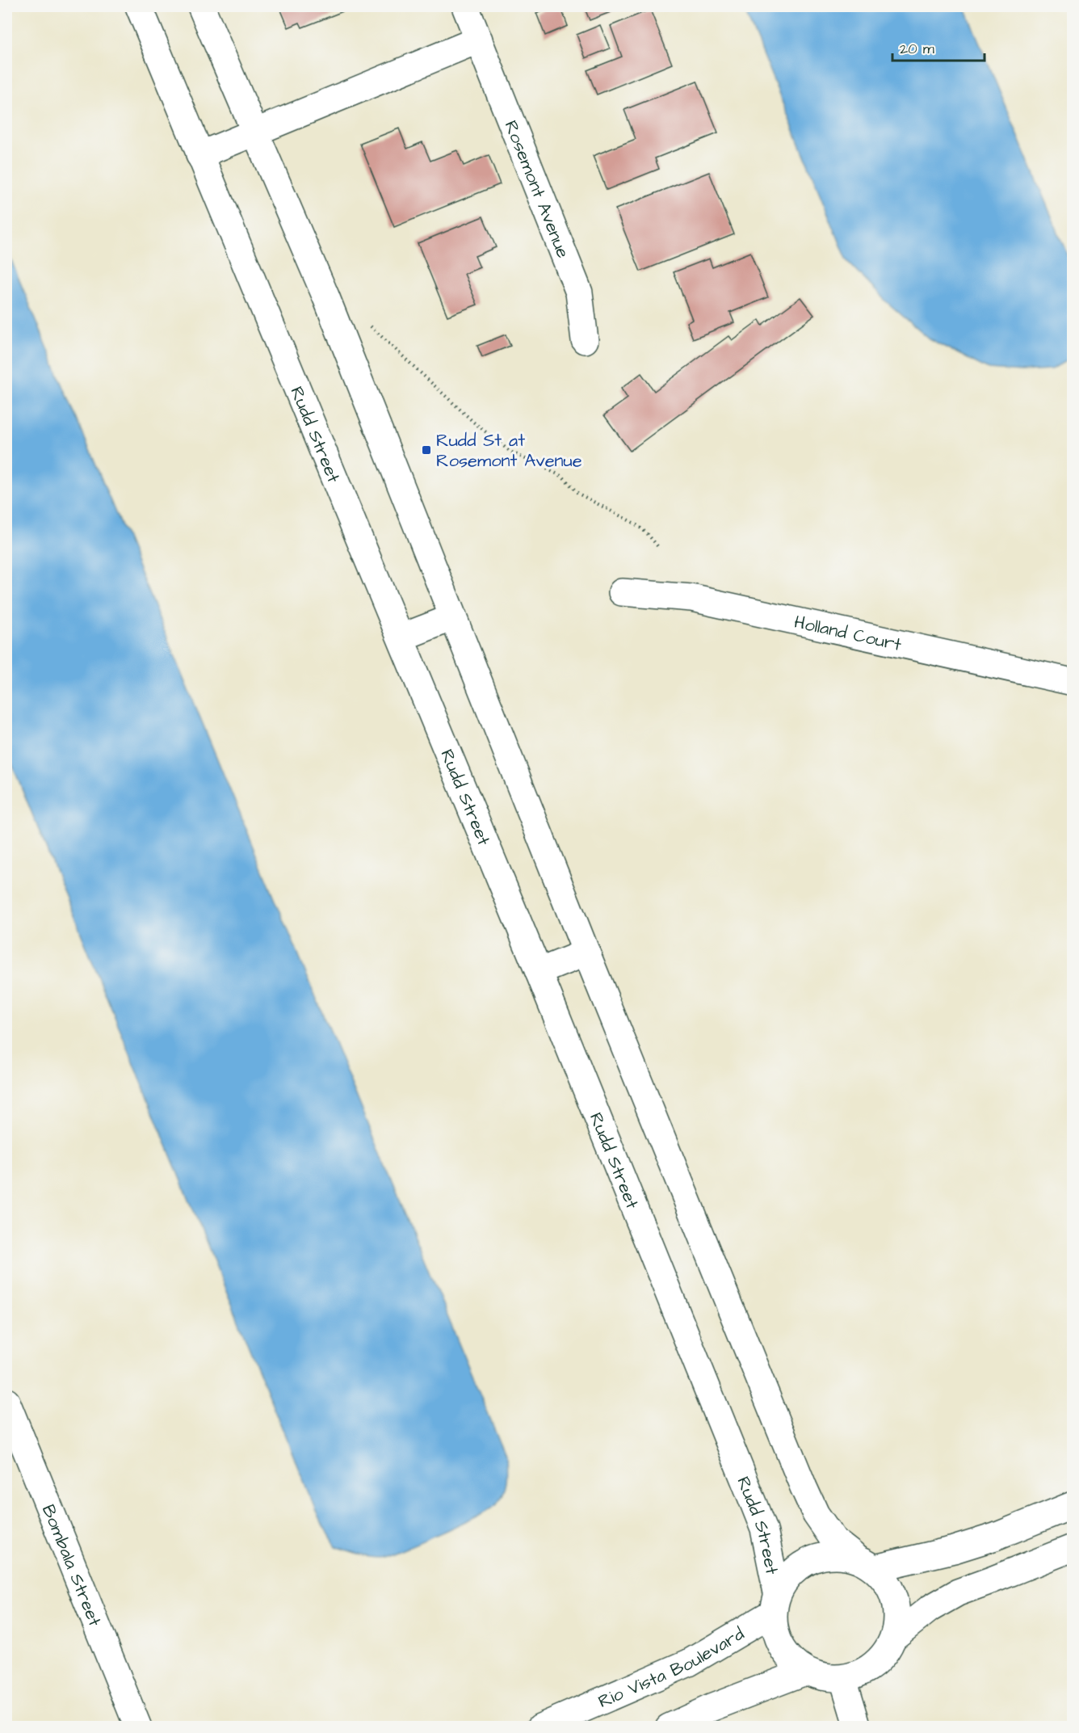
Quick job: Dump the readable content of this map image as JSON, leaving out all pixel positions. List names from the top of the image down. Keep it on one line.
{"streets":{"street":["Rosemont Avenue","Rudd Street","Holland Court","Bombala Street","Rio Vista Boulevard"]},"crossings":[["Rudd Street","Rio Vista Boulevard"]],"places":{"transit":["Rudd St at Rosemont Avenue"]},"scale_bar":"20 m"}
